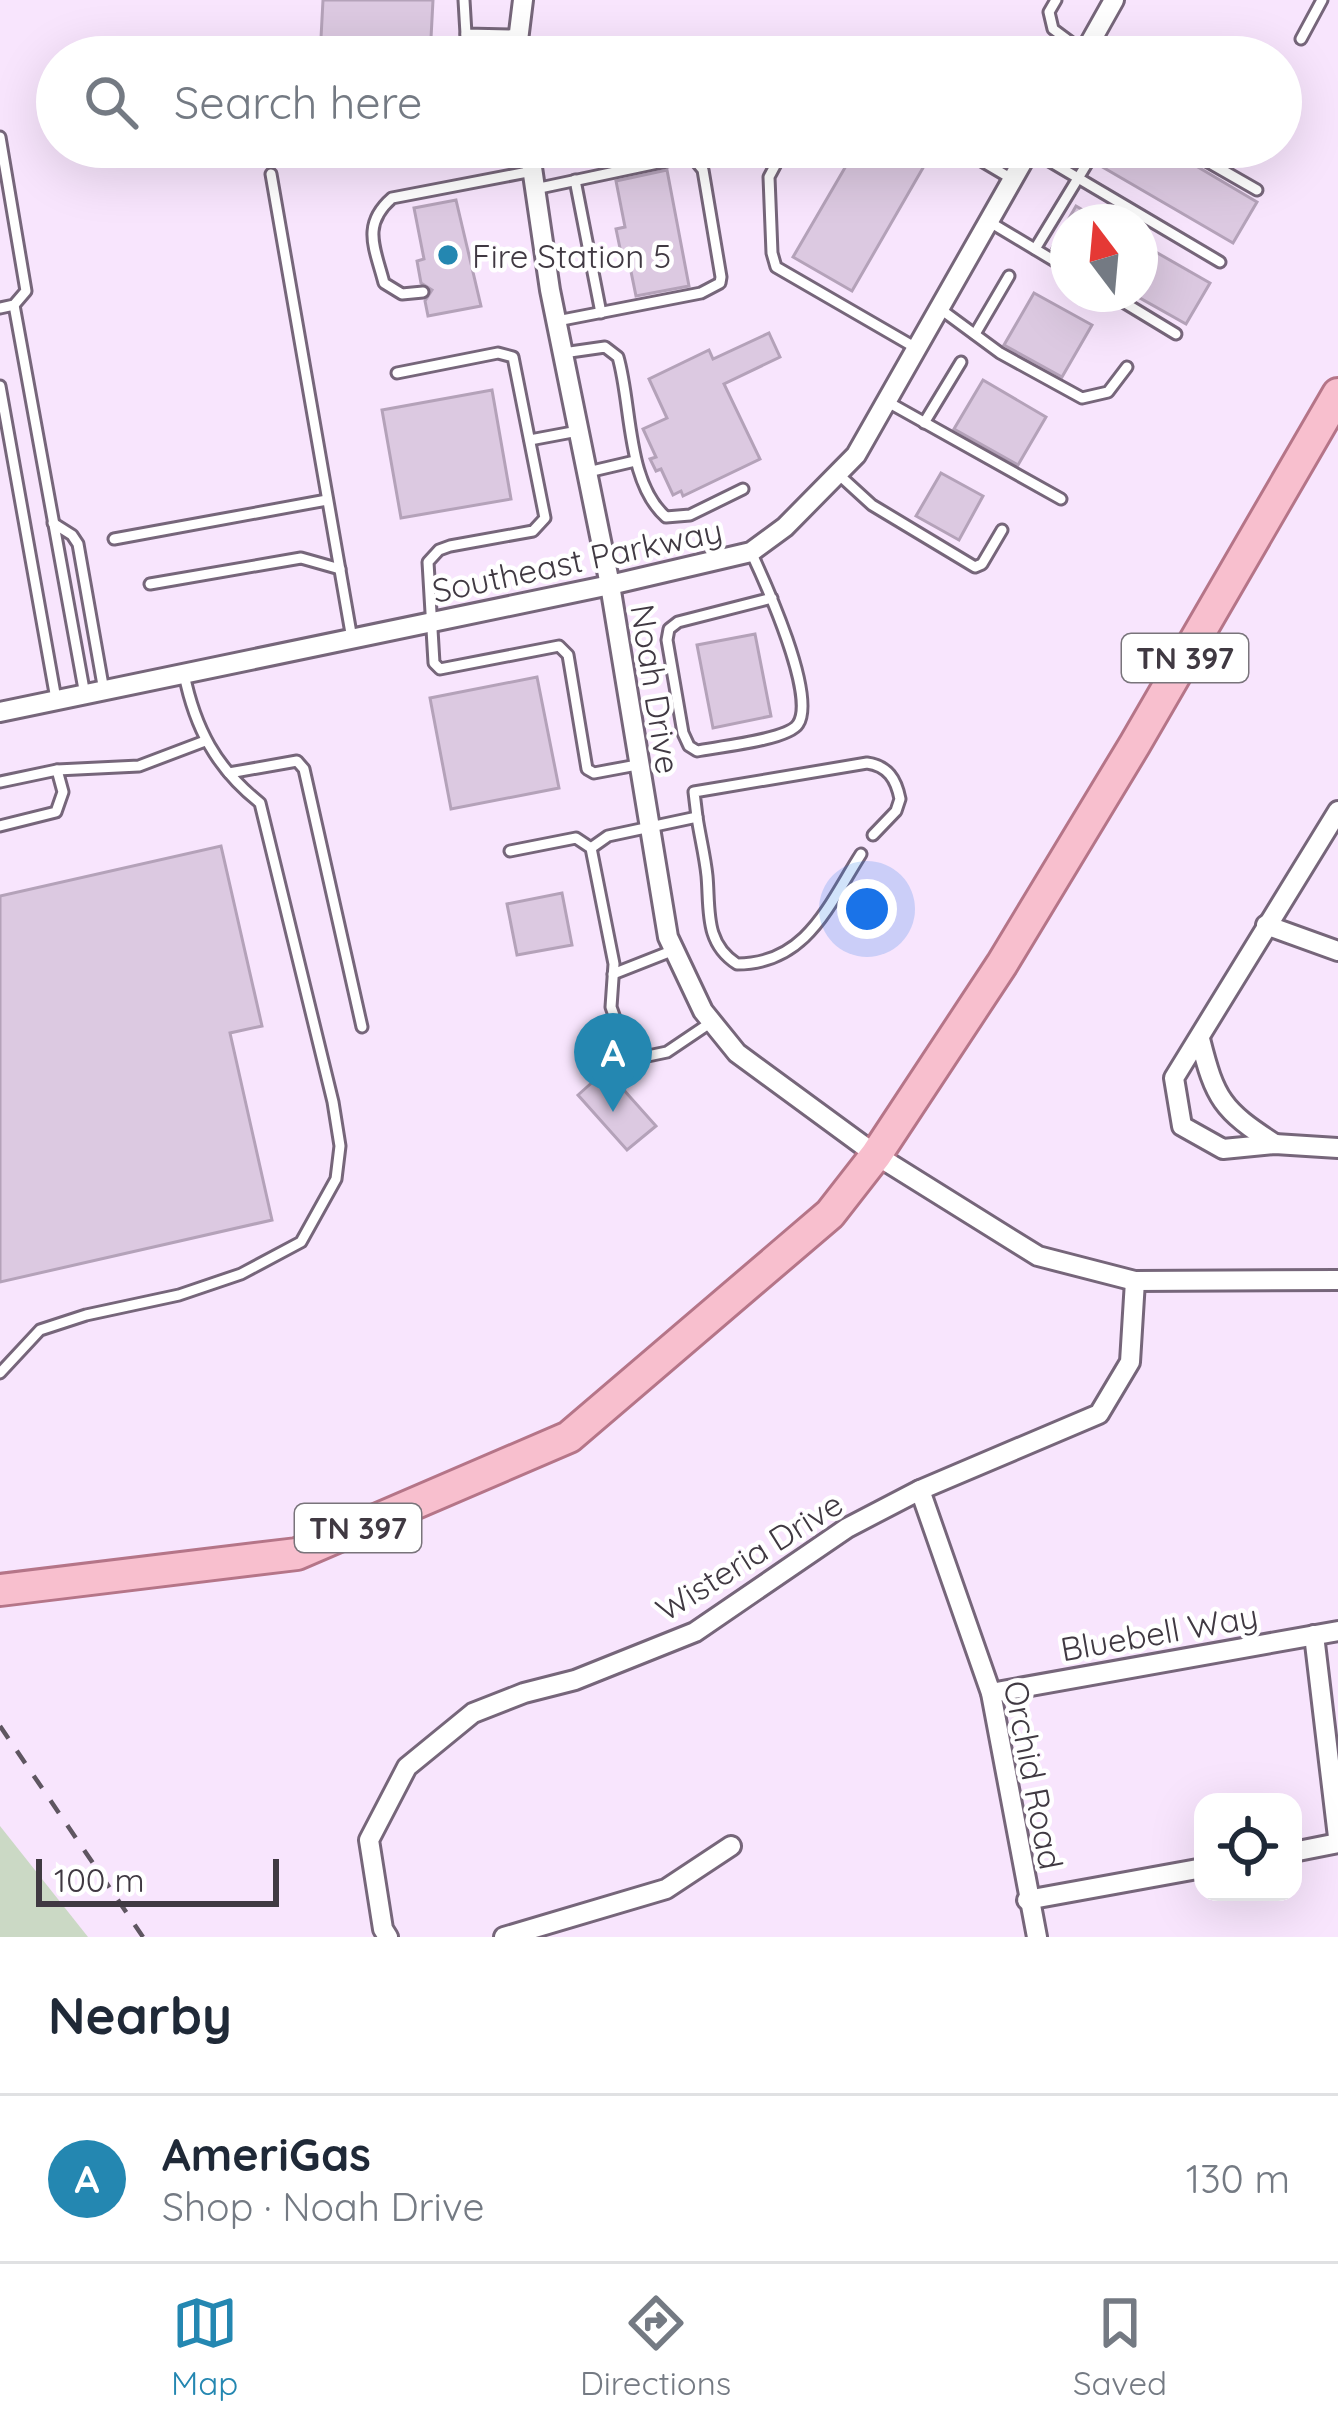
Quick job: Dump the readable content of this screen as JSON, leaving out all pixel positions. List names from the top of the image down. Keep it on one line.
{"streets":{"main road":["TN 397"],"street":["Southeast Parkway","Noah Drive","Wisteria Drive","Bluebell Way","Orchid Road"]},"crossings":[["Southeast Parkway","Noah Drive"],["TN 397","Noah Drive"],["Noah Drive","Wisteria Drive"],["Wisteria Drive","Orchid Road"],["Bluebell Way","Orchid Road"]],"places":["Fire Station 5"],"scale_bar":"100 m","north":"top","page":{"search":"Search here","pins":"A","scale":"100 m","heading":"Nearby","list":[{"mark":"A","name":"AmeriGas","note":"Shop · Noah Drive","value":"130 m"}],"nav":["Map","Directions","Saved"]}}
